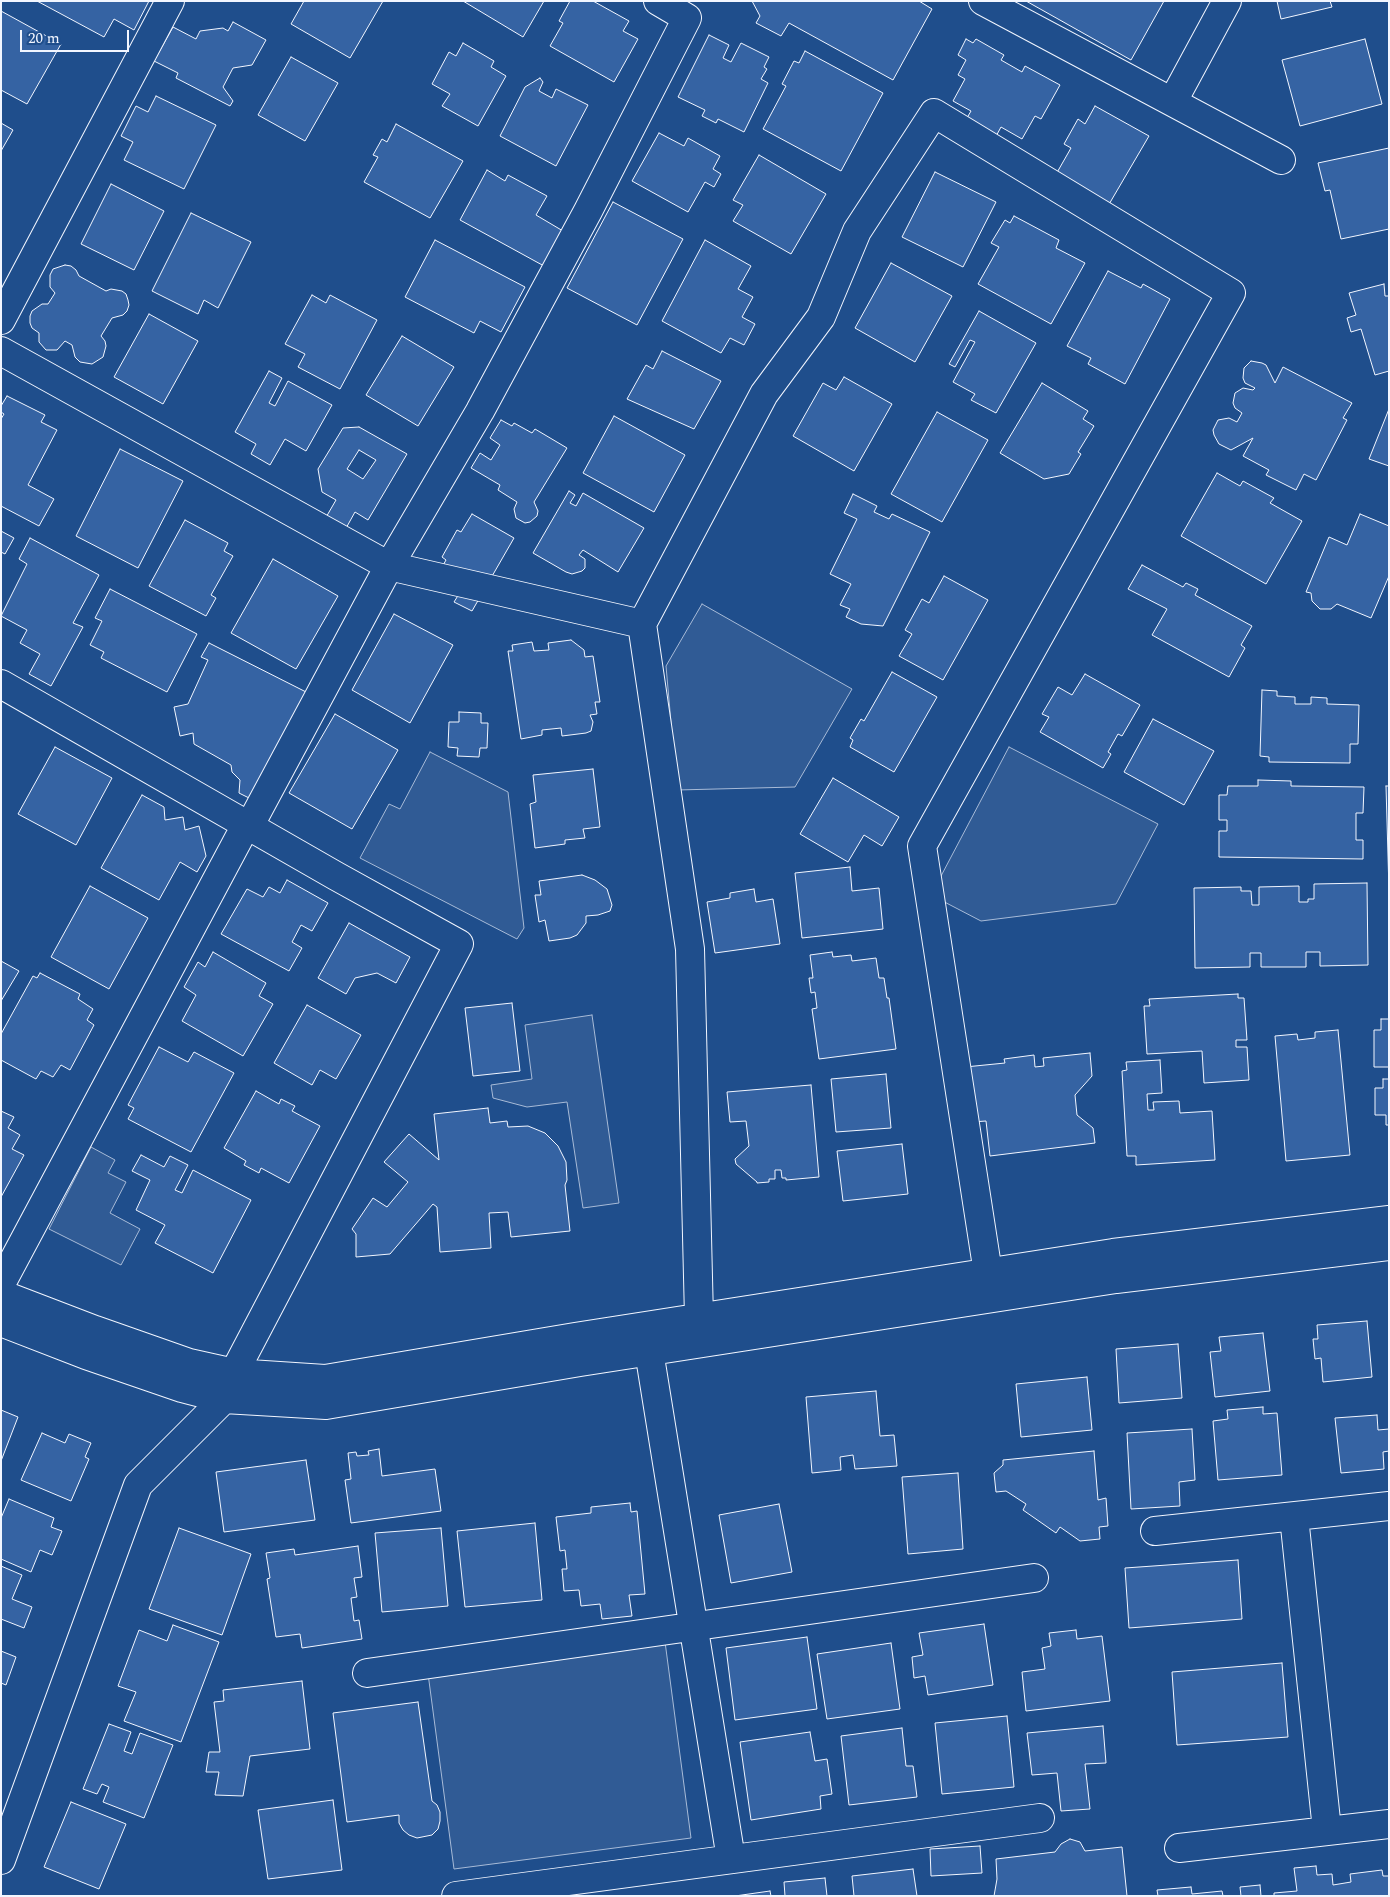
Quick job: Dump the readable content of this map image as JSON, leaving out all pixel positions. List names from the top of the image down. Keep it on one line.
{"scale_bar":"20 m"}
